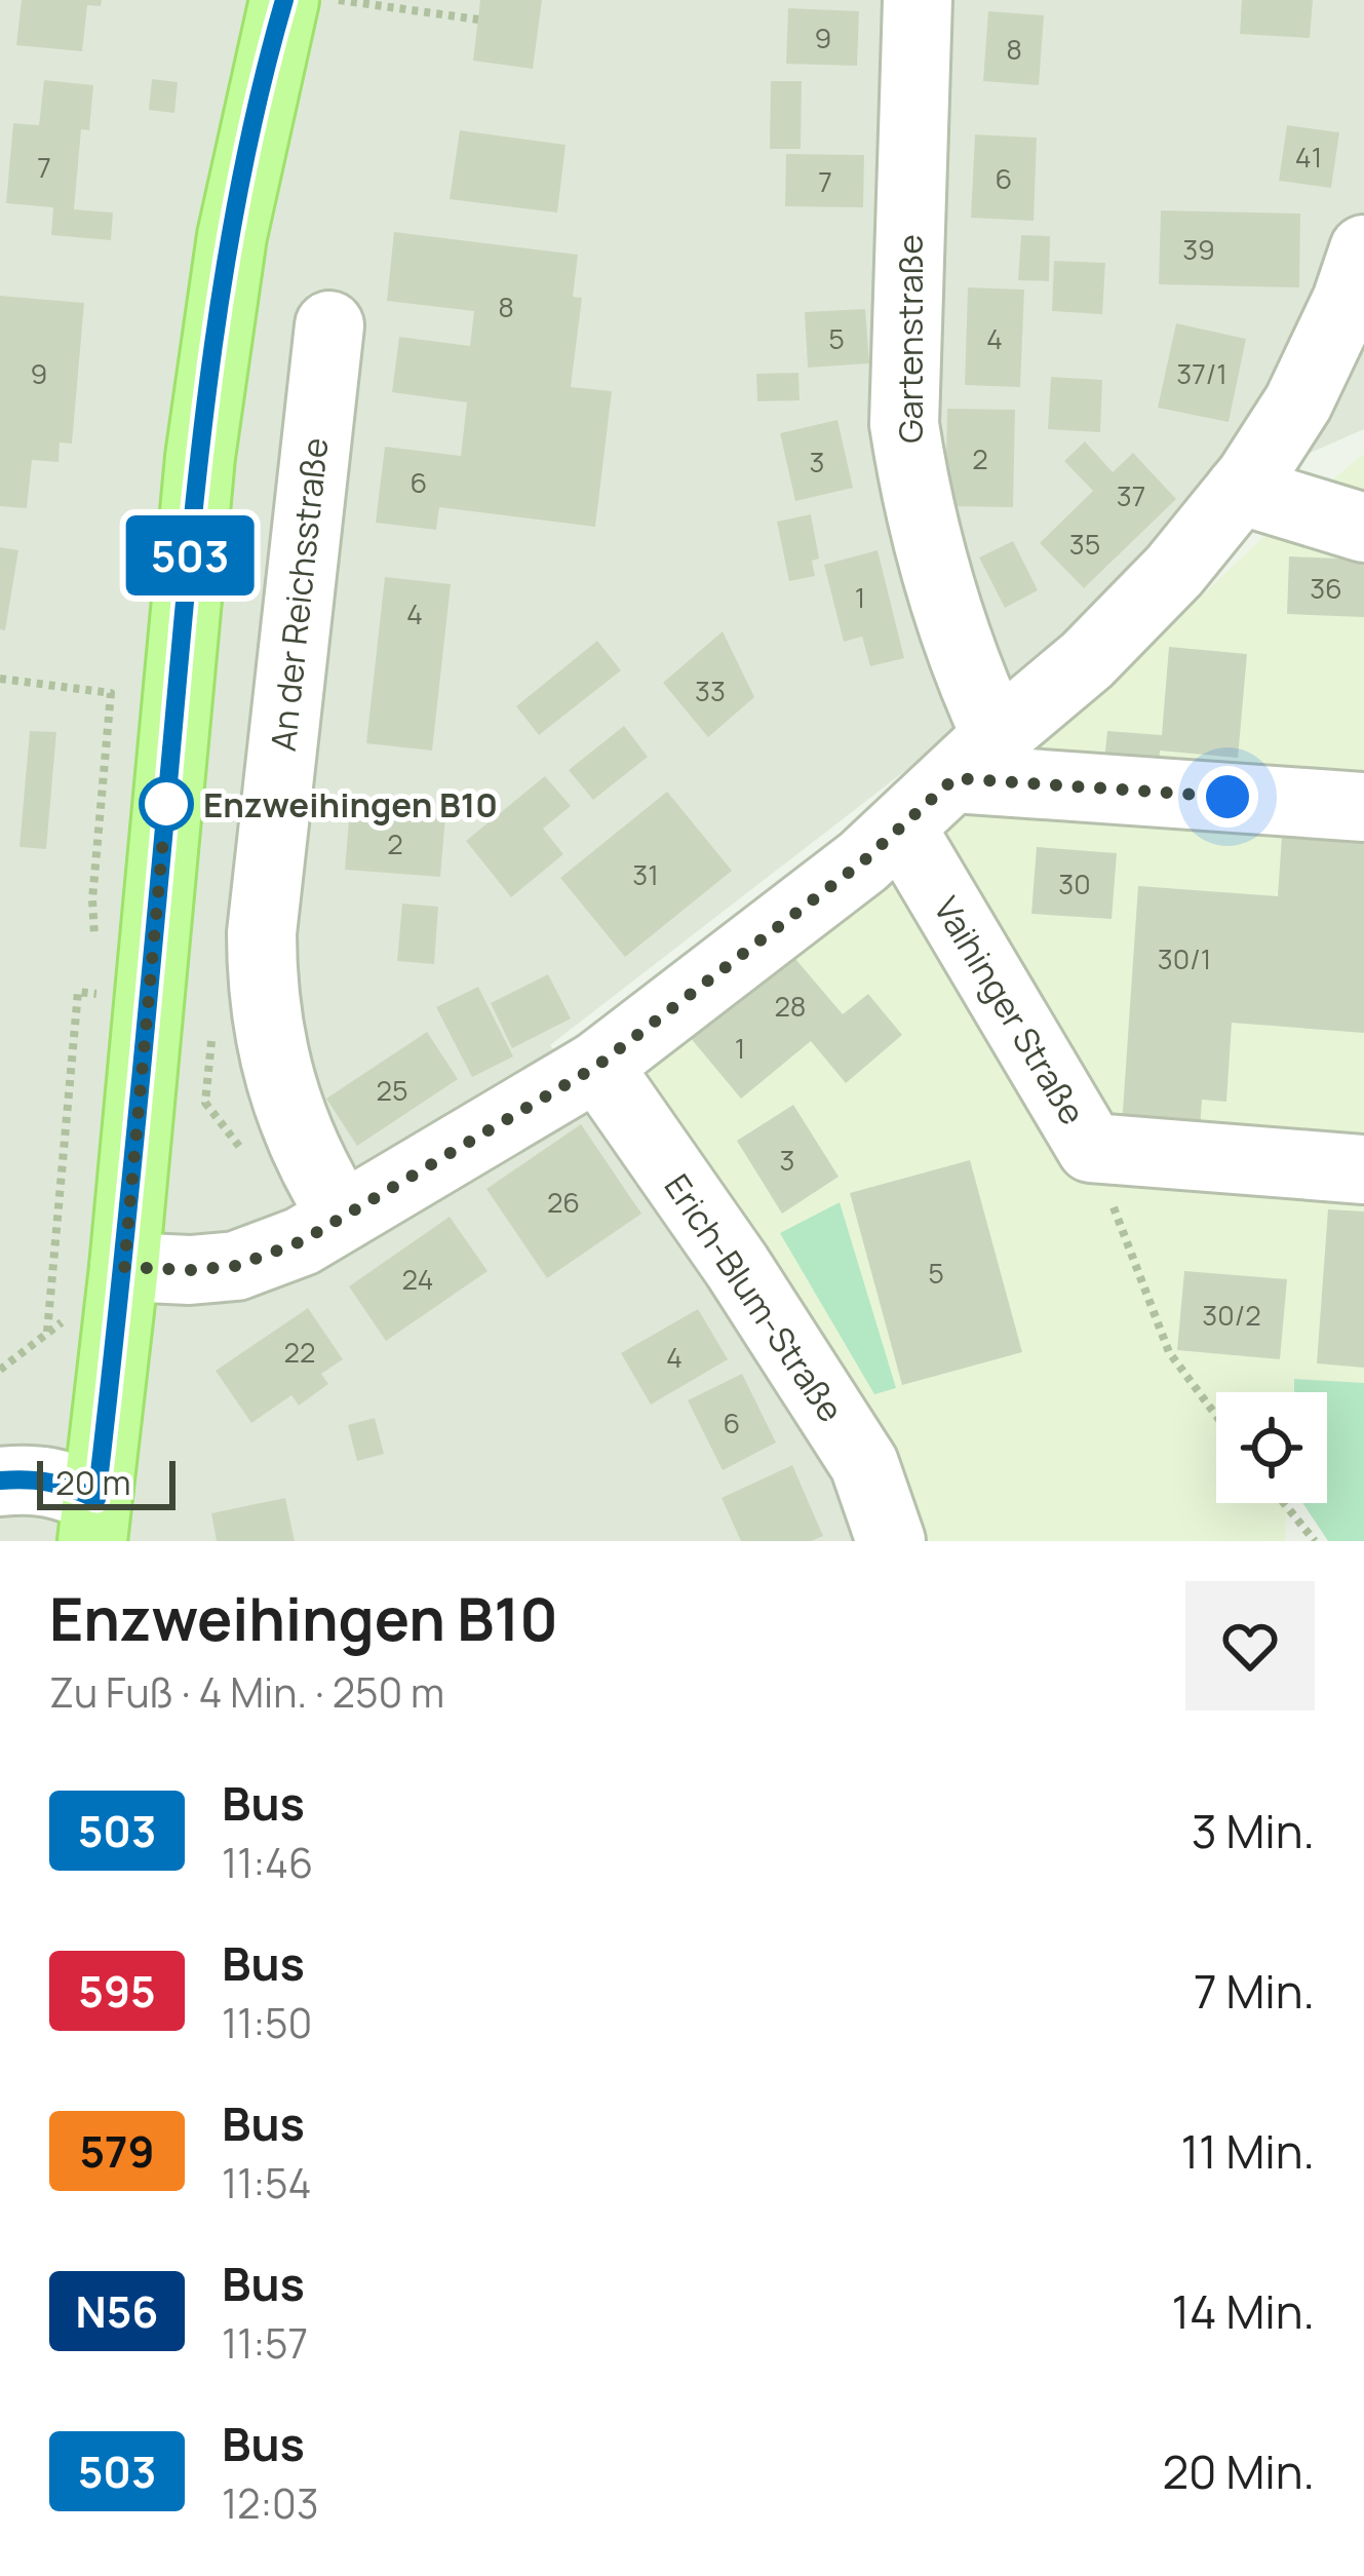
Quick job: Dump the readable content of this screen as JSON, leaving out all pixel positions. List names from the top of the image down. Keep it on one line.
{"streets":{"street":["Gartenstraße","An der Reichsstraße","Vaihinger Straße","Erich-Blum-Straße"]},"places":["Enzweihingen B10"],"lines":["bus line 503"],"house_numbers":["9","8","41","7","6","7","39","8","5","4","9","37/1","2","3","6","37","35","36","1","4","33","2","31","30","30/1","28","1","25","3","26","5","24","30/2","22","4","6"],"scale_bar":"20 m","page":{"on_map":"503","scale":"20 m","heading":["Enzweihingen B10","Zu Fuß · 4 Min. · 250 m"],"list":[{"mark":"503","name":"Bus","note":"11:46","value":"3 Min."},{"mark":"595","name":"Bus","note":"11:50","value":"7 Min."},{"mark":"579","name":"Bus","note":"11:54","value":"11 Min."},{"mark":"N56","name":"Bus","note":"11:57","value":"14 Min."},{"mark":"503","name":"Bus","note":"12:03","value":"20 Min."}]}}
